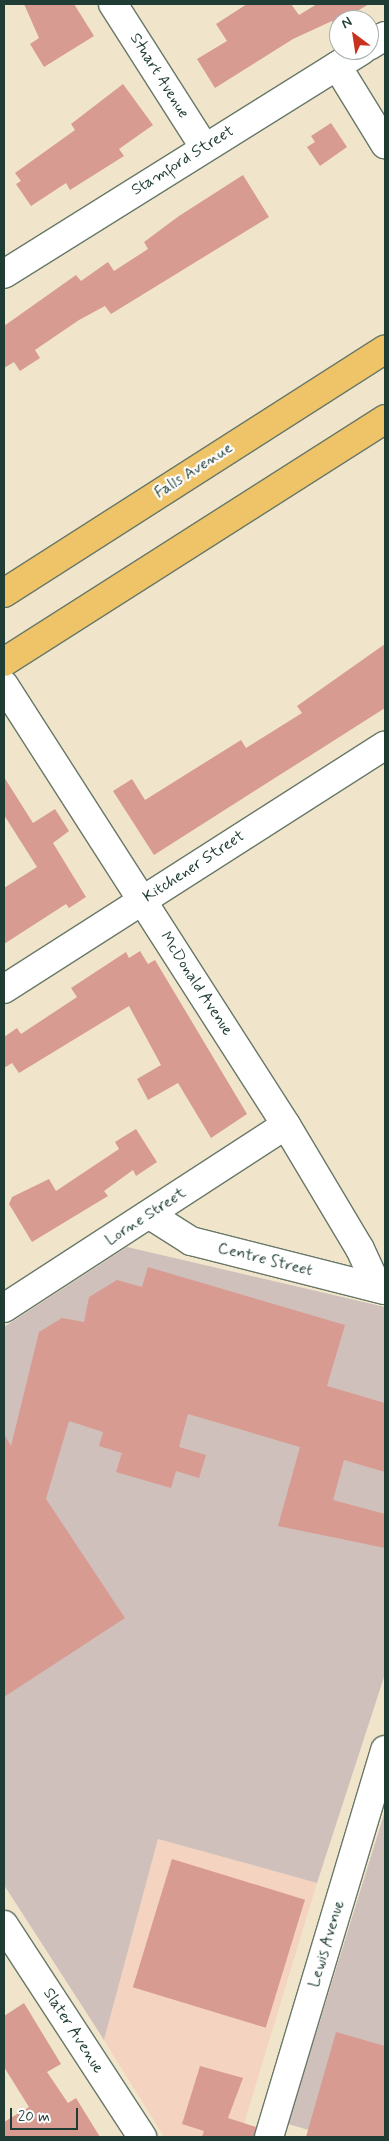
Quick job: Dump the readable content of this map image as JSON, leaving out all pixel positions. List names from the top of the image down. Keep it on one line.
{"streets":{"highway":["Falls Avenue"],"street":["Stuart Avenue","Stamford Street","Kitchener Street","McDonald Avenue","Lorne Street","Centre Street","Lewis Avenue","Slater Avenue"]},"crossings":[["Stuart Avenue","Stamford Street"],["Kitchener Street","McDonald Avenue"],["McDonald Avenue","Lorne Street"],["McDonald Avenue","Centre Street"],["Lorne Street","Centre Street"]],"scale_bar":"20 m","north":"top left"}
